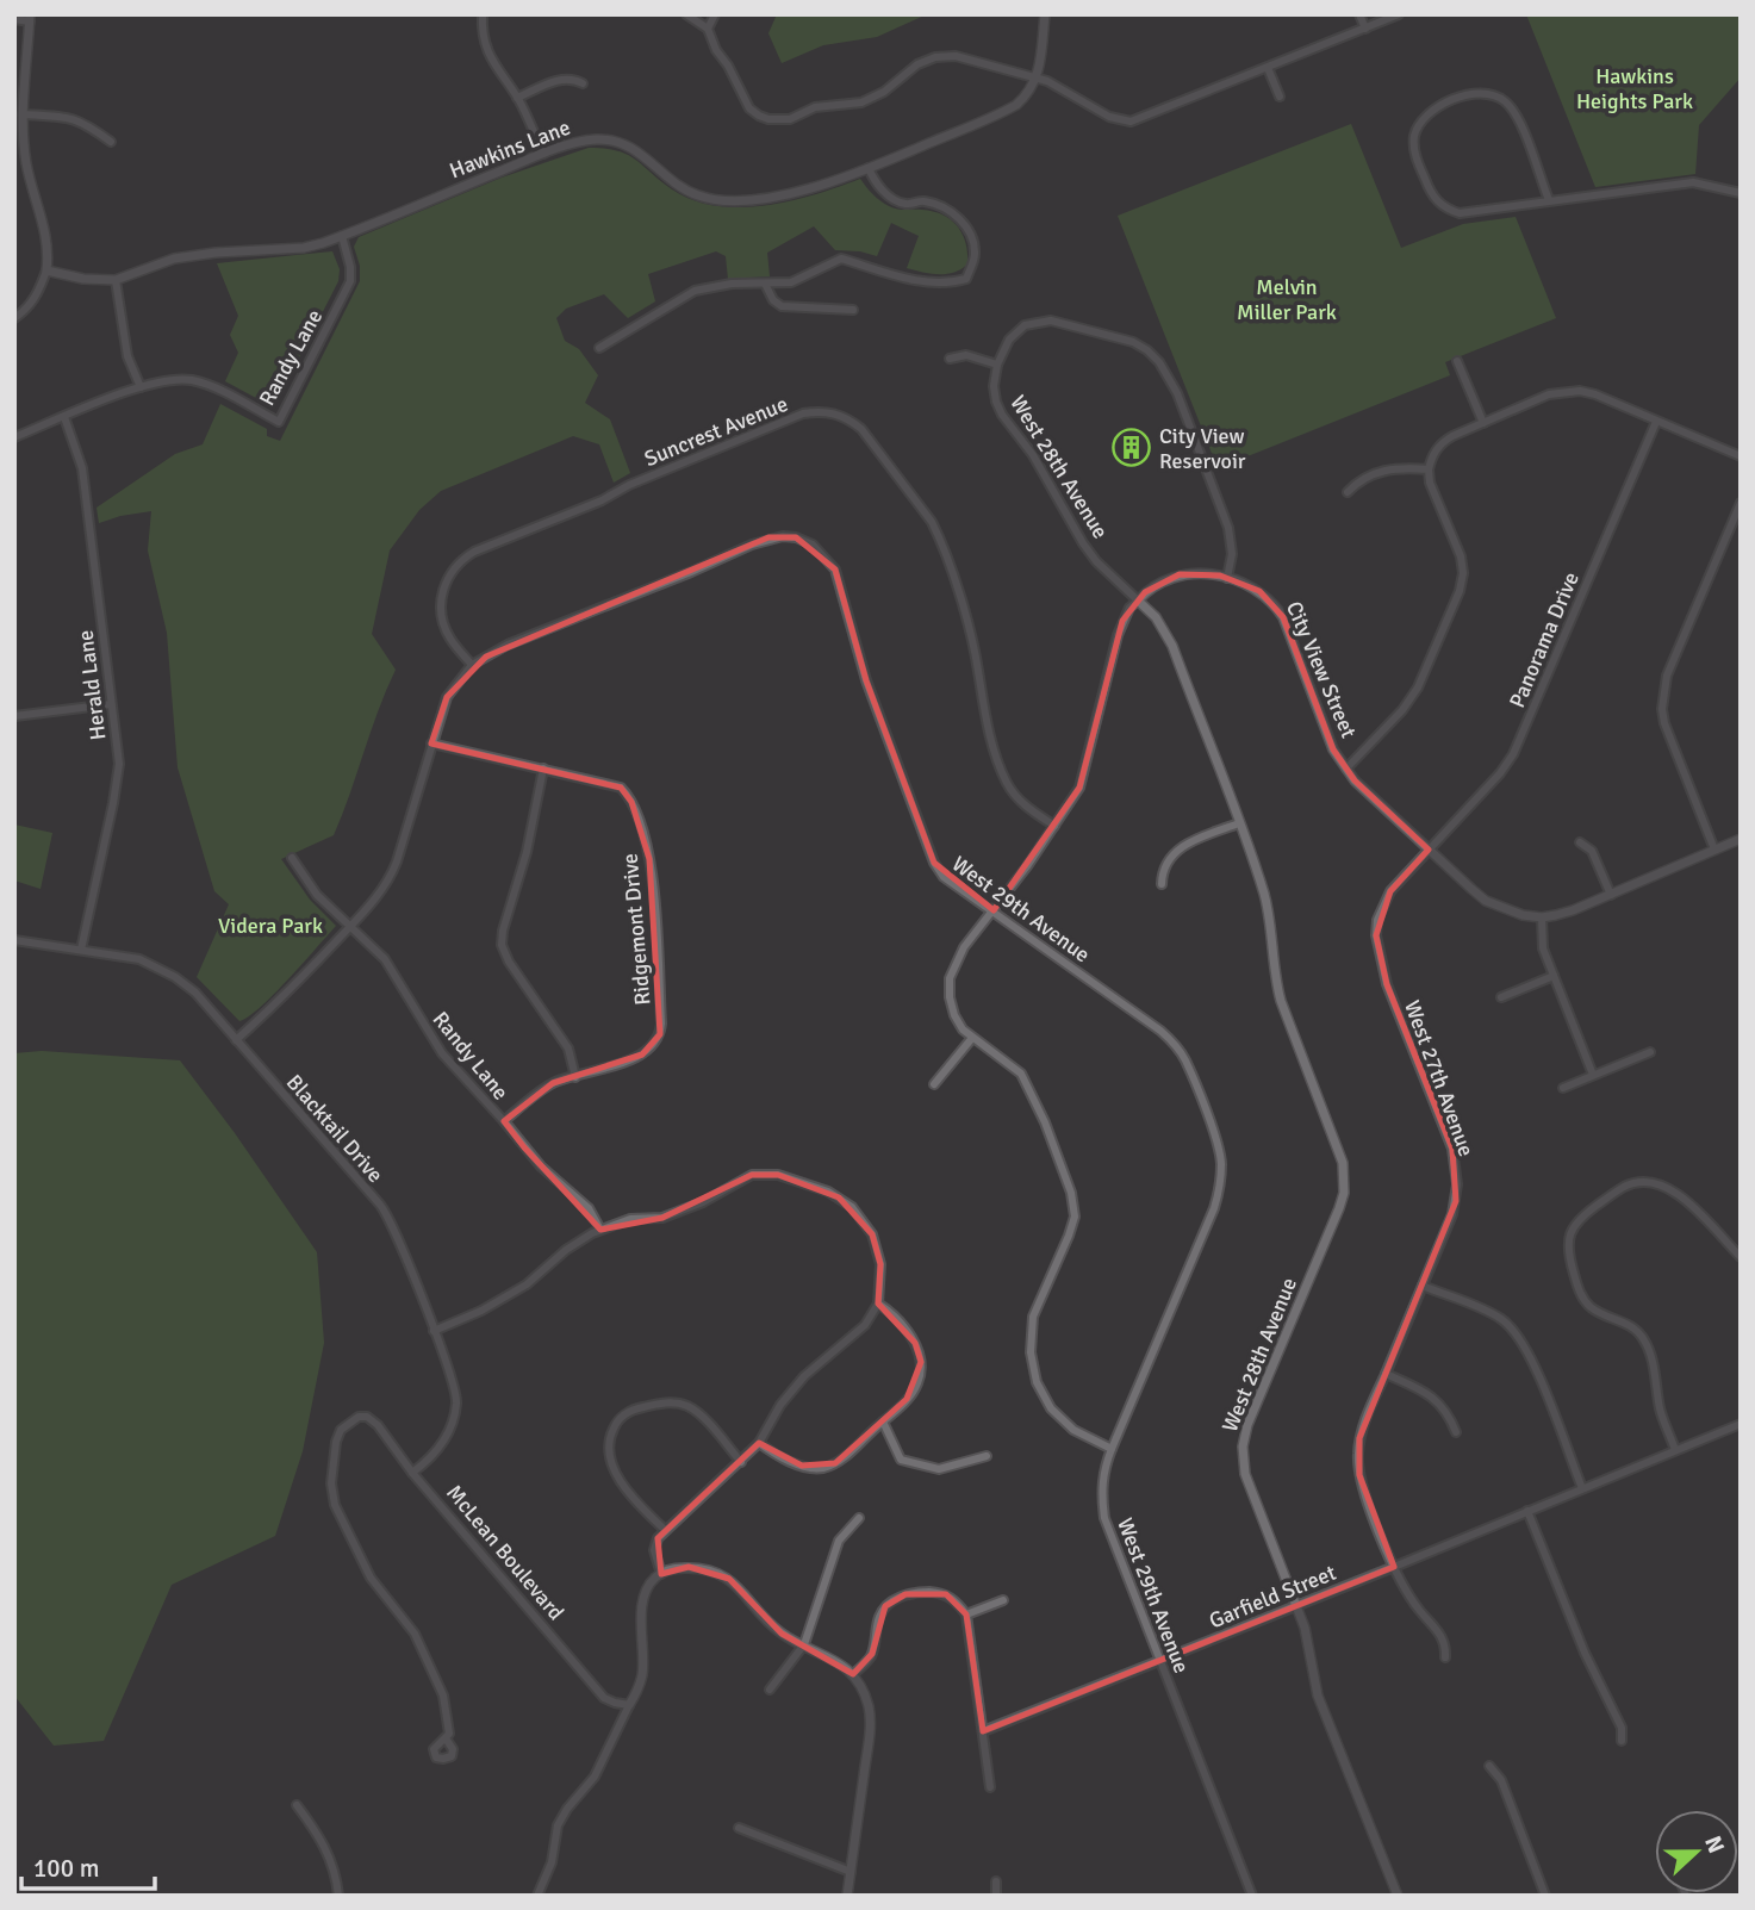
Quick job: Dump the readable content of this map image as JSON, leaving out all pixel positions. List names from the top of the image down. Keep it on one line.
{"streets":{"street":["Hawkins Lane","Randy Lane","Suncrest Avenue","West 28th Avenue","Panorama Drive","City View Street","Herald Lane","West 29th Avenue","Ridgemont Drive","West 27th Avenue","Blacktail Drive","McLean Boulevard","Garfield Street"]},"crossings":[["Hawkins Lane","Randy Lane"],["Randy Lane","Herald Lane"],["Randy Lane","West 29th Avenue"],["Randy Lane","Ridgemont Drive"],["Suncrest Avenue","City View Street"],["Suncrest Avenue","West 29th Avenue"],["West 28th Avenue","City View Street"],["West 28th Avenue","Garfield Street"],["Panorama Drive","City View Street"],["Panorama Drive","West 27th Avenue"],["City View Street","West 29th Avenue"],["City View Street","West 27th Avenue"],["Herald Lane","Blacktail Drive"],["West 29th Avenue","Ridgemont Drive"],["West 29th Avenue","Blacktail Drive"],["West 29th Avenue","Garfield Street"],["West 27th Avenue","Garfield Street"],["Blacktail Drive","McLean Boulevard"]],"parks":["Hawkins Heights Park","Melvin Miller Park","Videra Park"],"places":{"building":["City View Reservoir"]},"scale_bar":"100 m","north":"right"}
